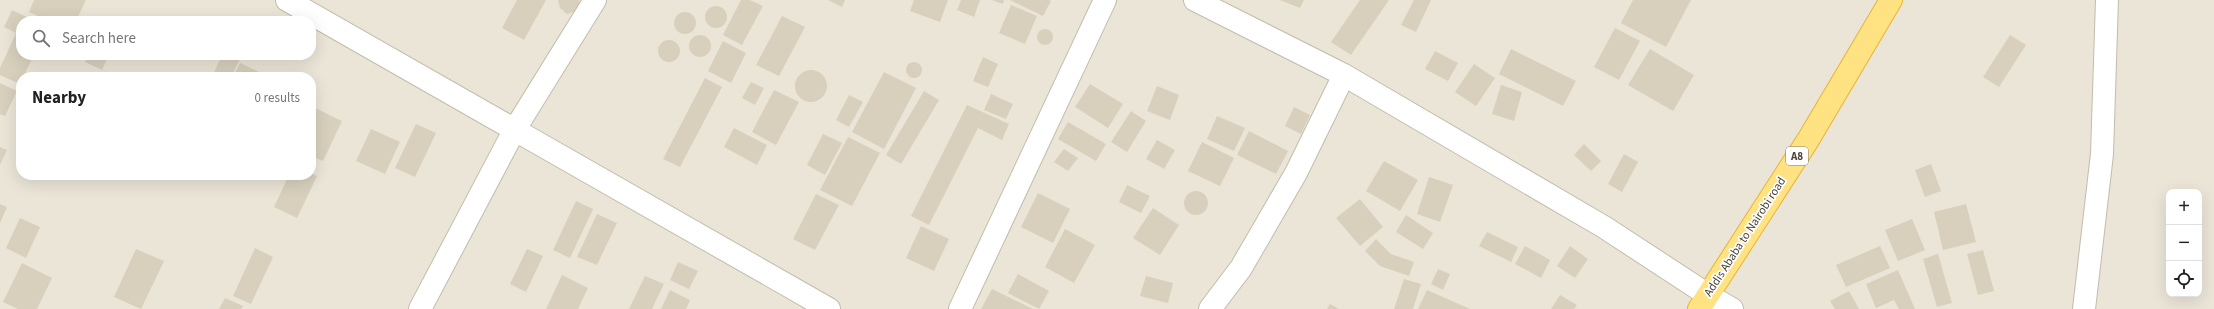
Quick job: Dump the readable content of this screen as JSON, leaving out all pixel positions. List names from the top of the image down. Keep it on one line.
{"streets":{"highway":["A8","Addis Ababa to Nairobi road"]},"page":{"search":"Search here","heading":["Nearby","0 results"],"map_buttons":["+","−"]}}
